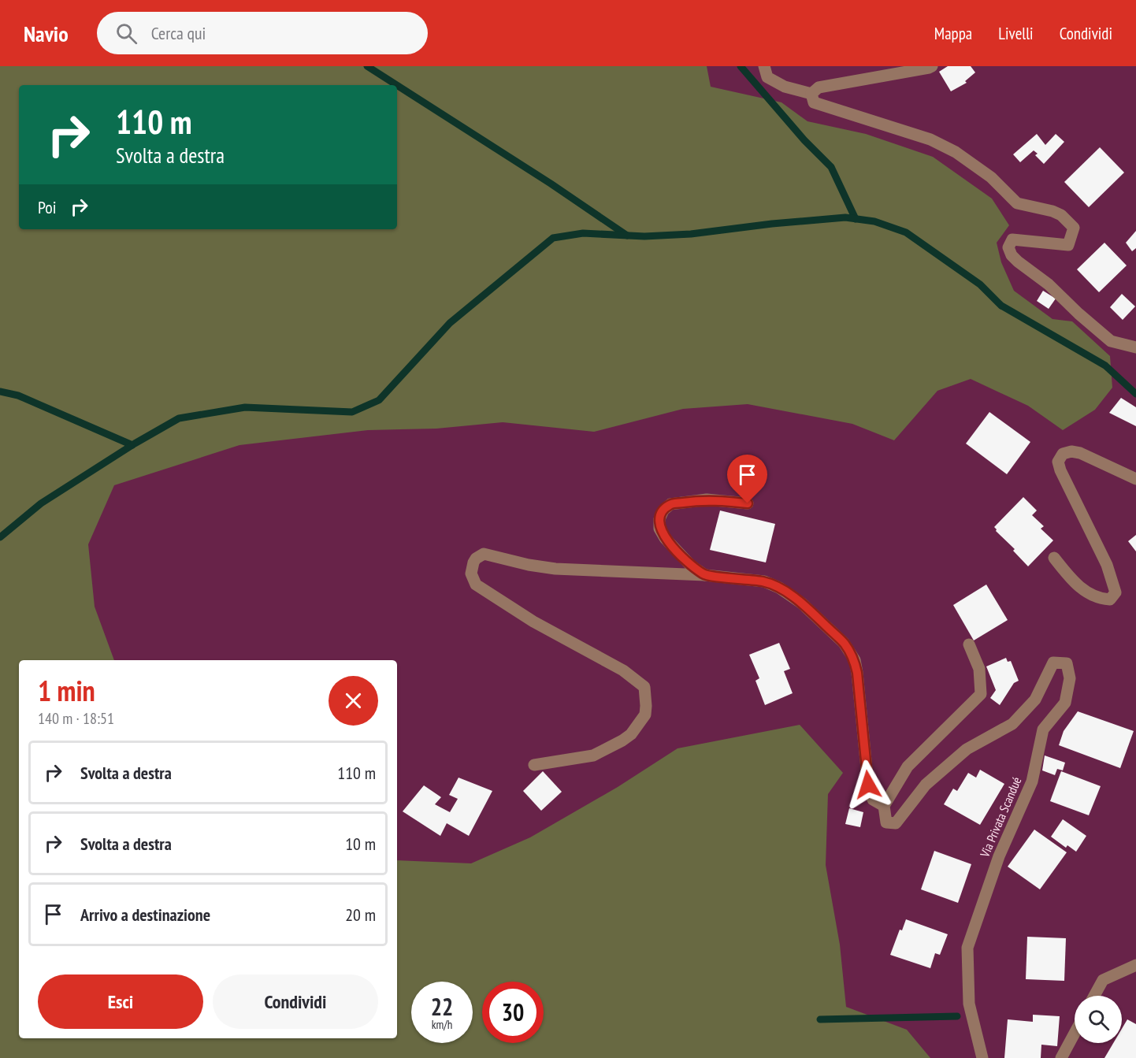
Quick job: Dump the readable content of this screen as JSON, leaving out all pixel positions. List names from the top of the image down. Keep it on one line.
{"streets":{"street":["Via Privata Scandué"]},"page":{"header":"Navio","search":"Cerca qui","nav":["Mappa","Livelli","Condividi"],"turn":["110 m","Svolta a destra"],"then":"Poi","heading":["1 min","140 m · 18:51"],"list":[{"name":"Svolta a destra","value":"110 m"},{"name":"Svolta a destra","value":"10 m"},{"name":"Arrivo a destinazione","value":"20 m"}],"buttons":["Esci","Condividi"],"speed":"22 km/h","limit":"30"}}
